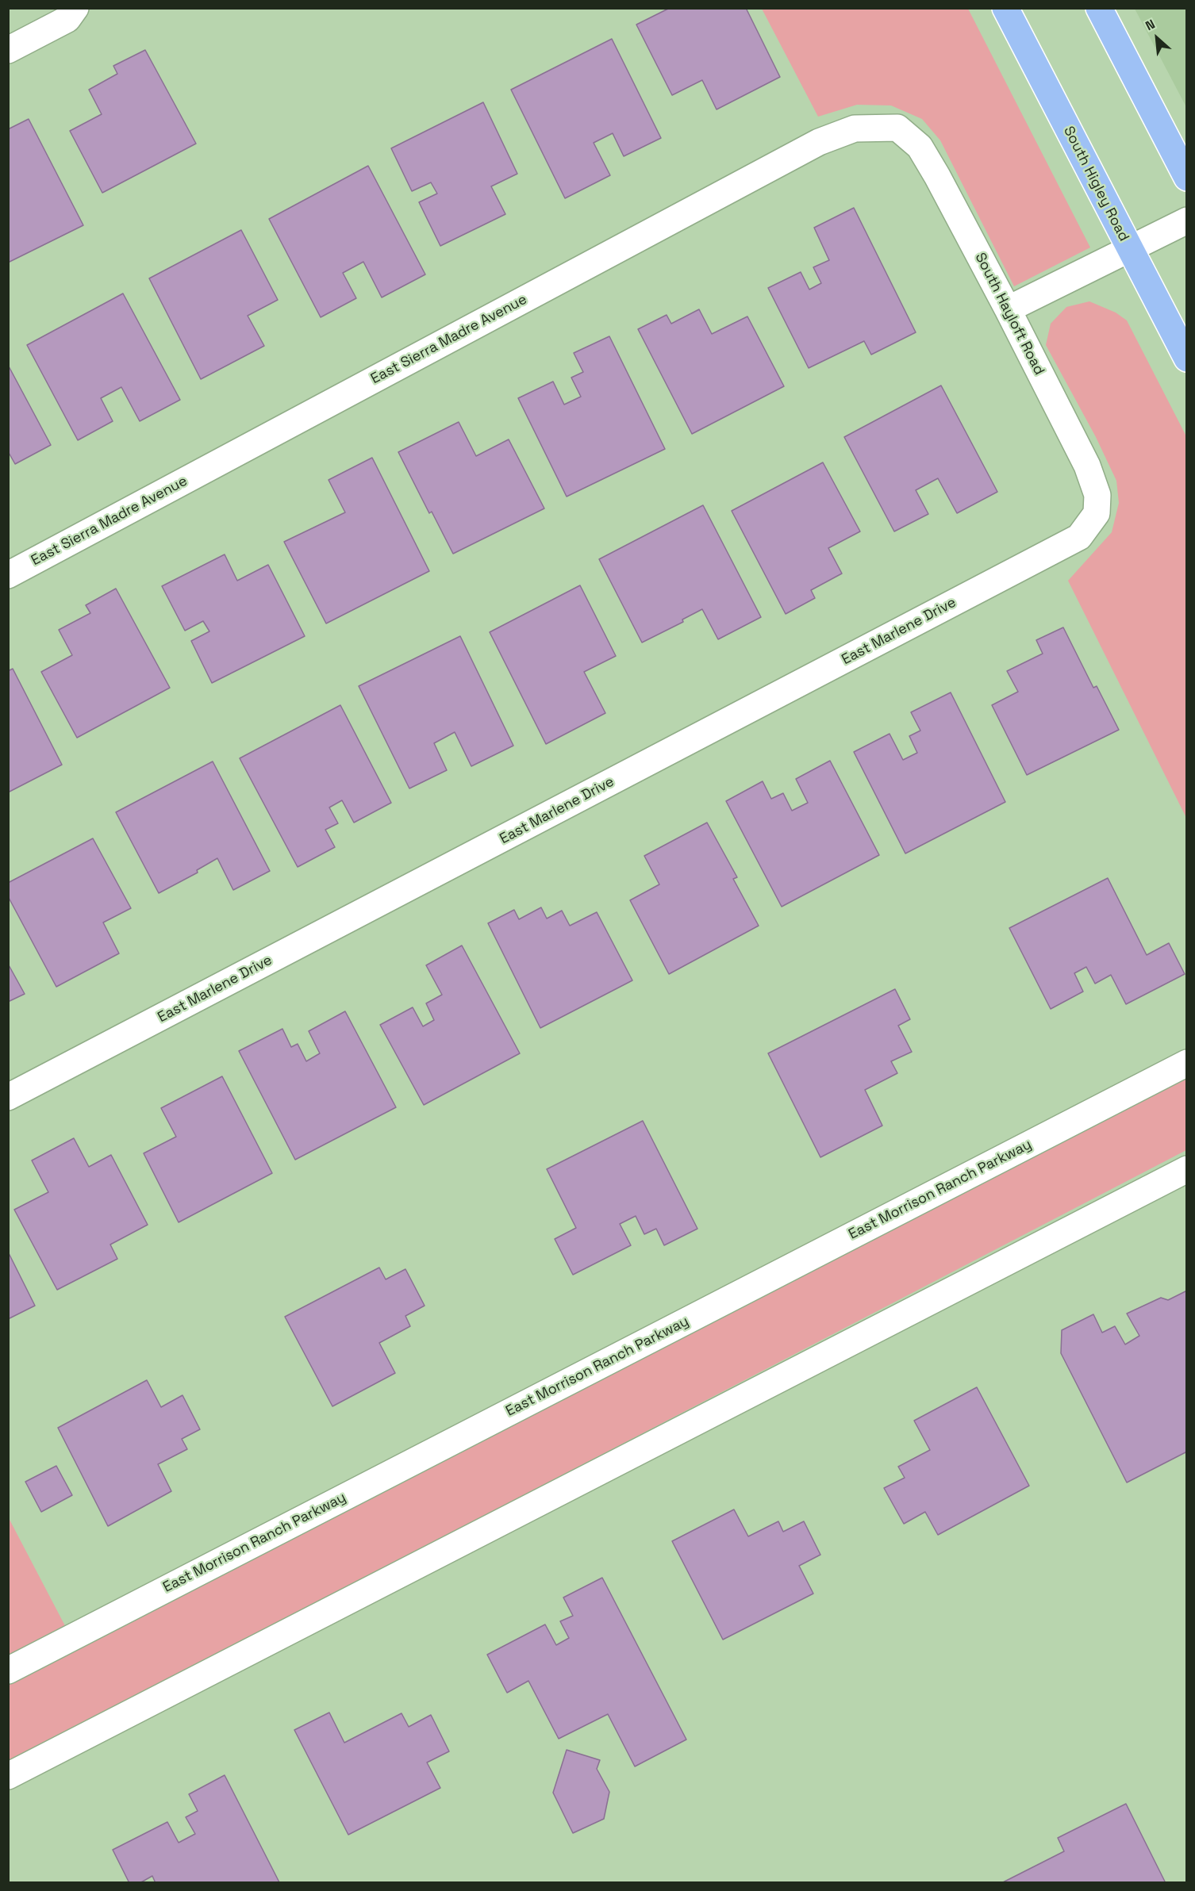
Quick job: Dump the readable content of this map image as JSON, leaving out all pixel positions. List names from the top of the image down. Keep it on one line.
{"streets":{"main road":["South Higley Road"],"street":["South Hayloft Road","East Sierra Madre Avenue","East Marlene Drive","East Morrison Ranch Parkway"]},"crossings":[["South Hayloft Road","East Sierra Madre Avenue"],["South Hayloft Road","East Marlene Drive"]],"north":"top left"}
